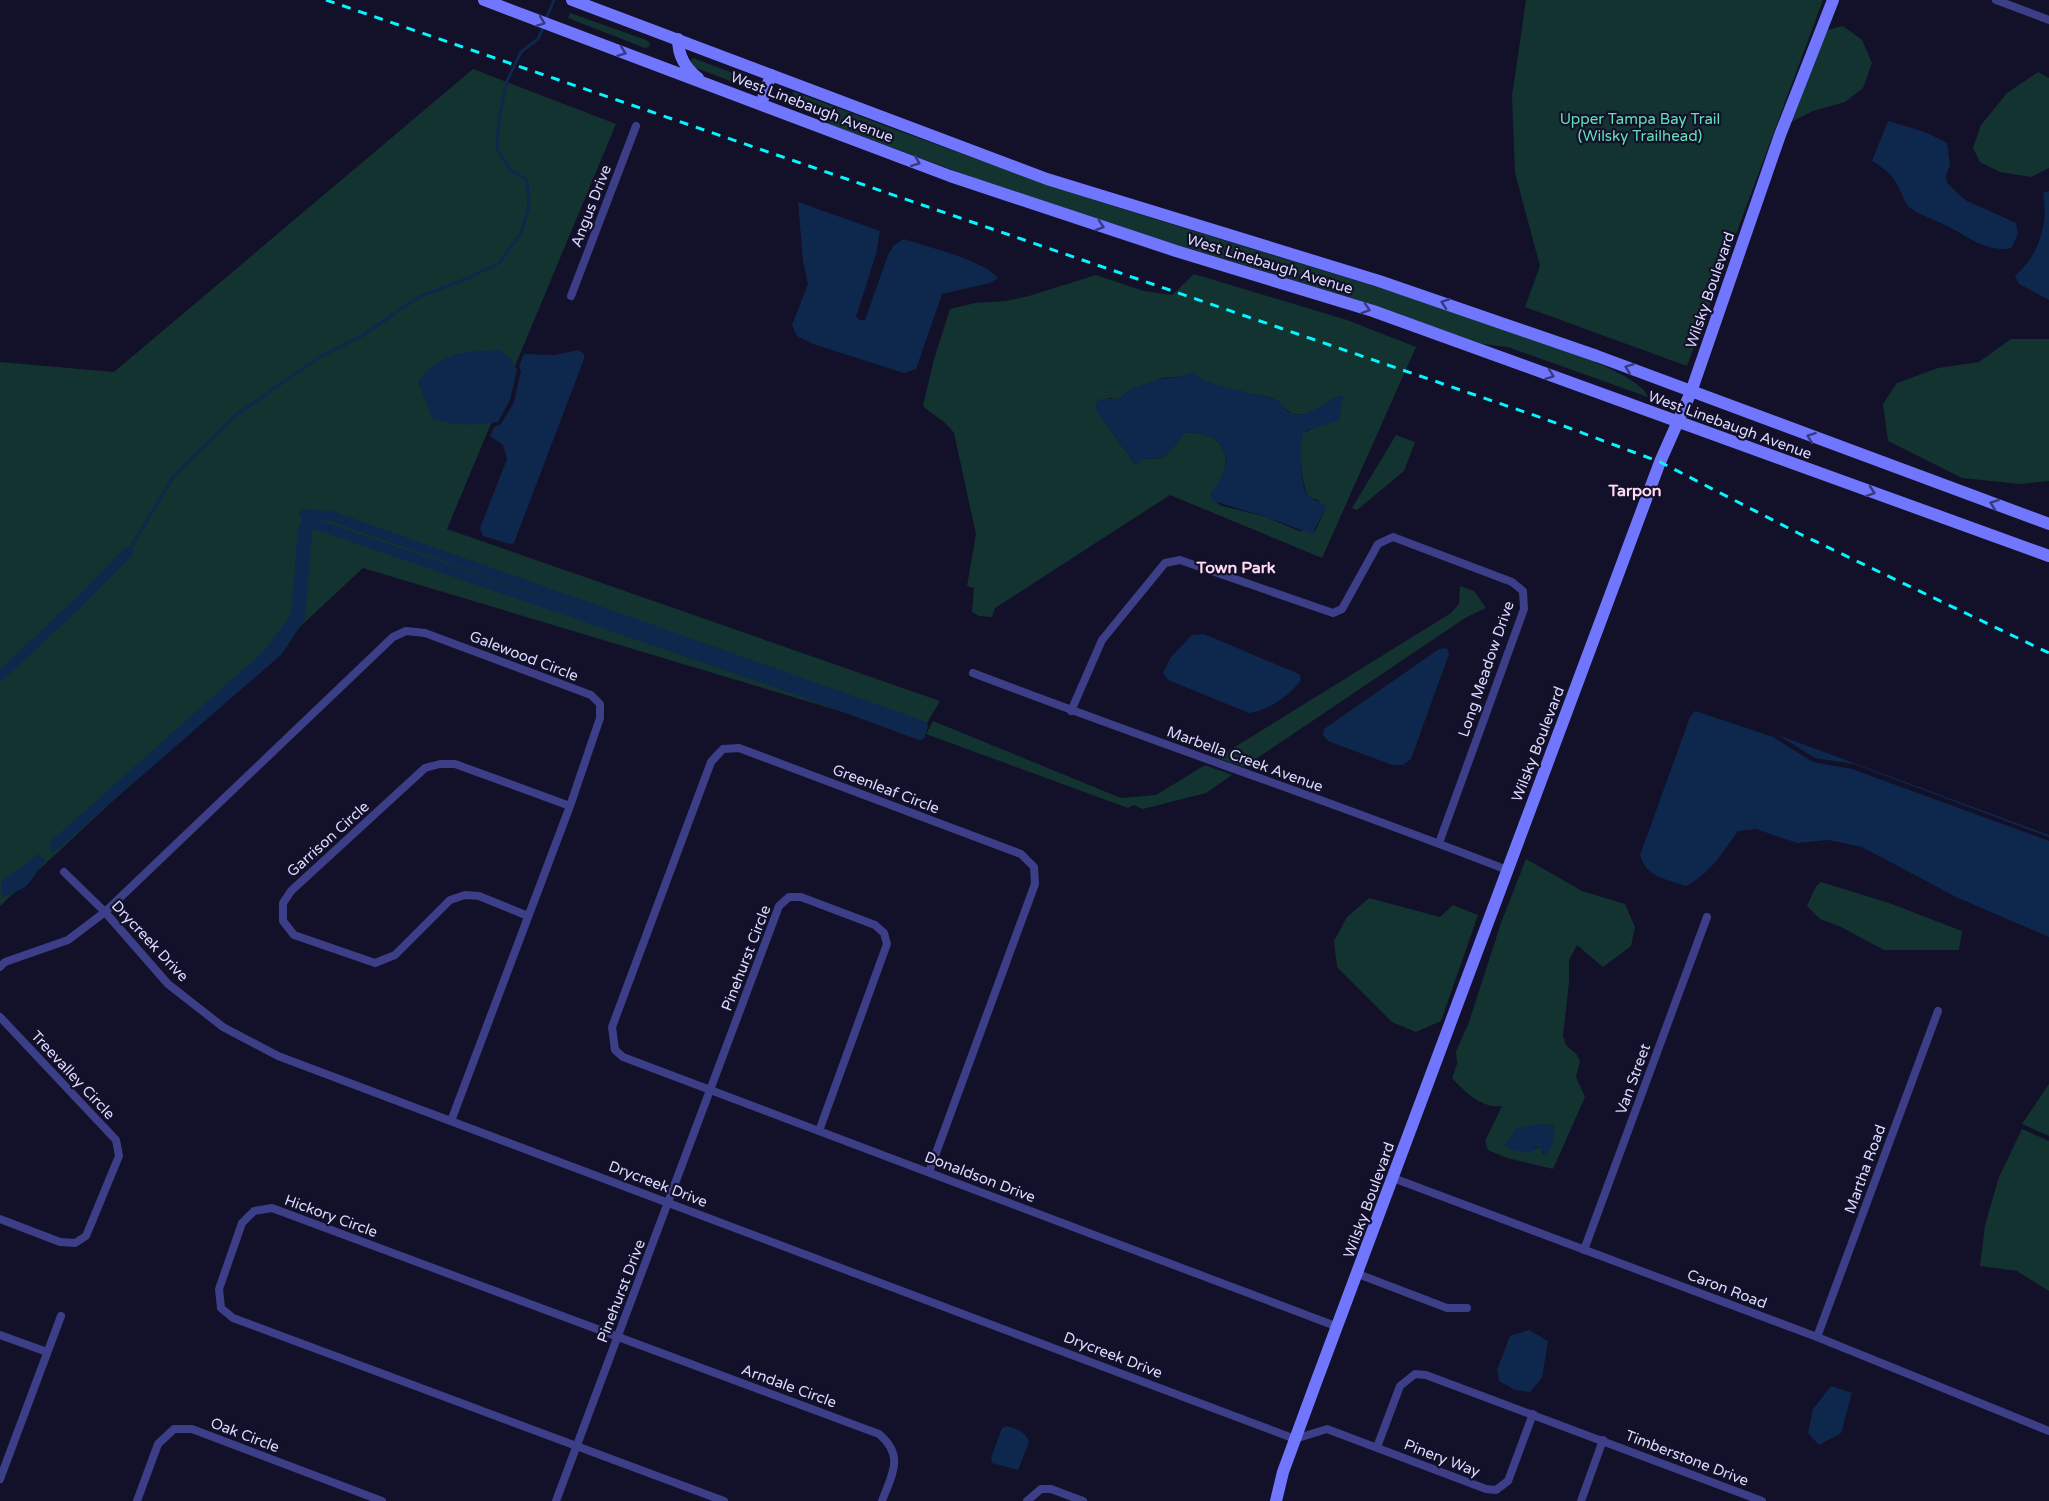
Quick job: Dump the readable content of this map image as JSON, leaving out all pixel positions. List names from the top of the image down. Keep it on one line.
{"streets":{"main road":["West Linebaugh Avenue","Wilsky Boulevard"],"street":["Angus Drive","Galewood Circle","Long Meadow Drive","Marbella Creek Avenue","Greenleaf Circle","Garrison Circle","Drycreek Drive","Pinehurst Circle","Treevalley Circle","Van Street","Martha Road","Donaldson Drive","Hickory Circle","Caron Road","Pinehurst Drive","Arndale Circle","Oak Circle","Pinery Way","Timberstone Drive"]},"crossings":[["West Linebaugh Avenue","Wilsky Boulevard"],["Wilsky Boulevard","Marbella Creek Avenue"],["Wilsky Boulevard","Drycreek Drive"],["Wilsky Boulevard","Donaldson Drive"],["Wilsky Boulevard","Caron Road"],["Wilsky Boulevard","Pinery Way"],["Galewood Circle","Garrison Circle"],["Galewood Circle","Drycreek Drive"],["Long Meadow Drive","Marbella Creek Avenue"],["Greenleaf Circle","Donaldson Drive"],["Drycreek Drive","Pinehurst Drive"],["Drycreek Drive","Pinery Way"],["Pinehurst Circle","Donaldson Drive"],["Pinehurst Circle","Pinehurst Drive"],["Van Street","Caron Road"],["Martha Road","Caron Road"],["Donaldson Drive","Pinehurst Drive"],["Hickory Circle","Pinehurst Drive"],["Hickory Circle","Arndale Circle"],["Pinehurst Drive","Arndale Circle"]],"districts":["Tarpon","Town Park"],"parks":["Upper Tampa Bay Trail (Wilsky Trailhead)"]}
